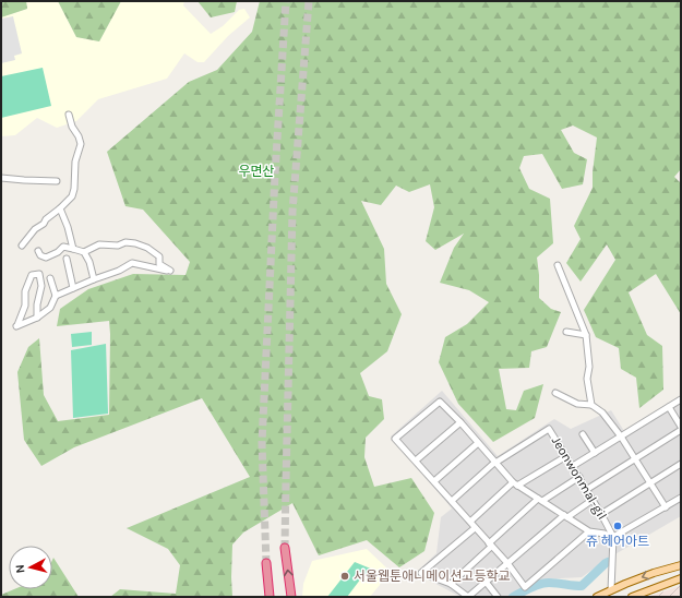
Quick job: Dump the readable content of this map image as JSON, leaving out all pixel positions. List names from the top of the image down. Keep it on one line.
{"streets":{"street":["Jeonwonmal-gil"]},"parks":["우면산"],"places":["쥬 헤어아트","서울웹툰애니메이션고등학교"],"north":"left"}
